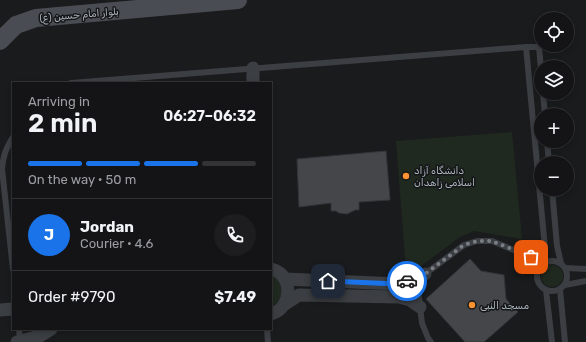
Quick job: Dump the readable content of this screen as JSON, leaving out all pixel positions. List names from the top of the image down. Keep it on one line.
{"streets":{"main road":["بلوار امام حسین (ع)"]},"places":["دانشگاه آزاد اسلامی زاهدان","مسجد النبی"],"page":{"map_buttons":["+","−"],"heading":["2 min","Arriving in","06:27–06:32"],"panel":["Jordan","Courier · 4.6","Order #9790","$7.49"],"bar":"On the way · 50 m","round":"J"}}
